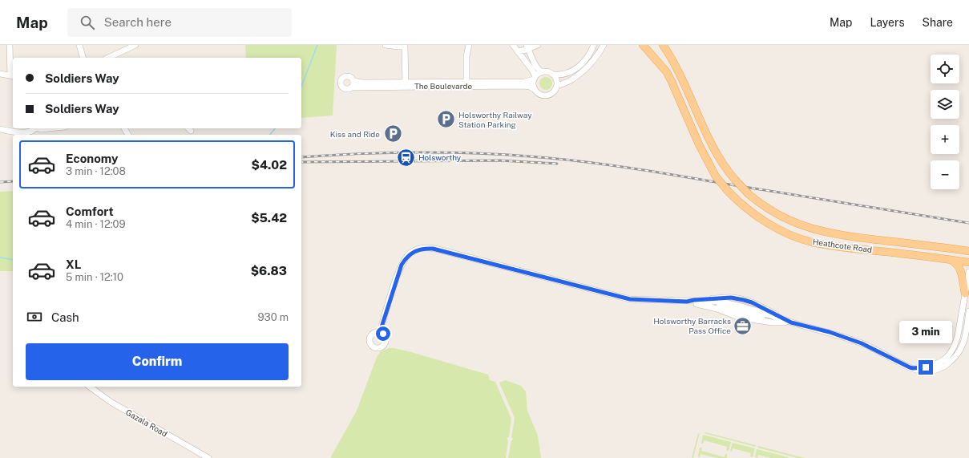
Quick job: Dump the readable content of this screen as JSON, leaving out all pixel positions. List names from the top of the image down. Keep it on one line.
{"streets":{"main road":["Heathcote Road"],"street":["The Boulevarde","Gazala Road"]},"places":{"parking":["Holsworthy Railway Station Parking","Kiss and Ride"],"station":["Holsworthy"],"office":["Holsworthy Barracks Pass Office"]},"page":{"header":"Map","search":"Search here","nav":["Map","Layers","Share"],"map_buttons":["+","−"],"banner":["Soldiers Way","Soldiers Way"],"list":[{"name":"Economy","note":"3 min · 12:08","value":"$4.02"},{"name":"Comfort","note":"4 min · 12:09","value":"$5.42"},{"name":"XL","note":"5 min · 12:10","value":"$6.83"}],"pay":["Cash","930 m"],"bubble":"3 min","buttons":"Confirm"}}
